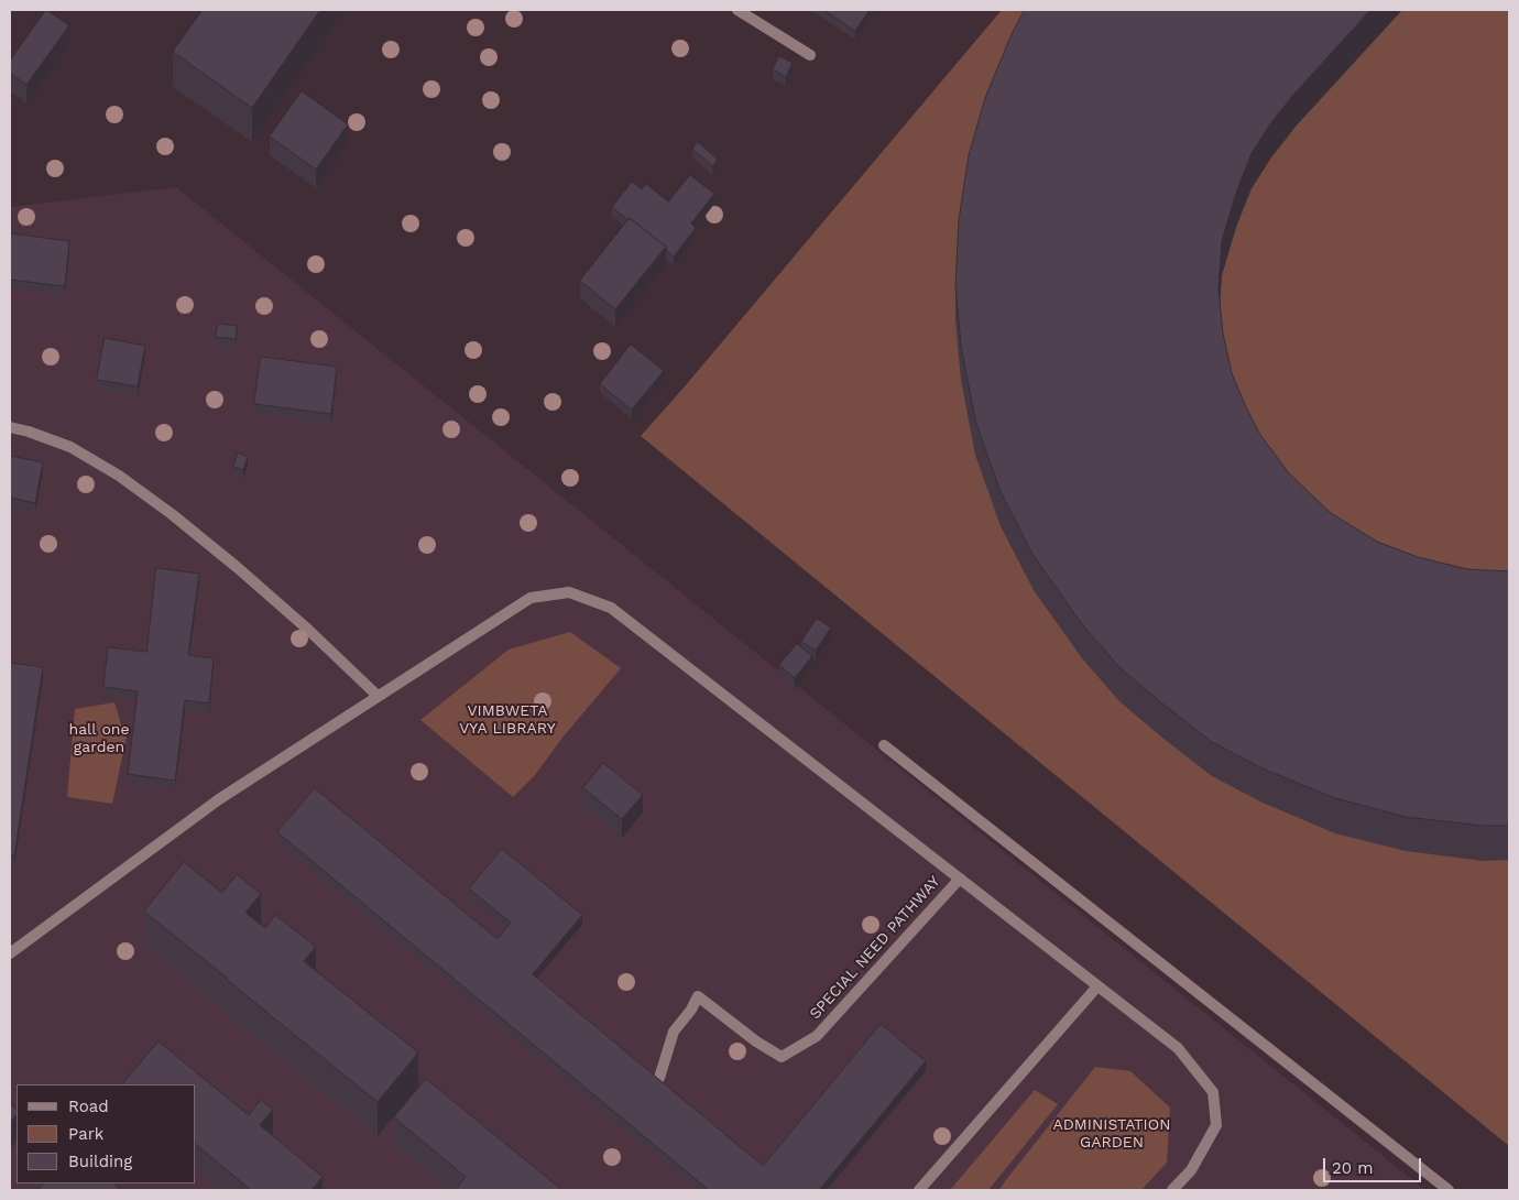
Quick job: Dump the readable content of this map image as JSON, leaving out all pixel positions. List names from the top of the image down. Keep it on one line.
{"streets":{"street":["SPECIAL NEED PATHWAY"]},"parks":["VIMBWETA VYA LIBRARY","hall one garden","ADMINISTATION GARDEN"],"legend":["Road","Park","Building"],"scale_bar":"20 m"}
